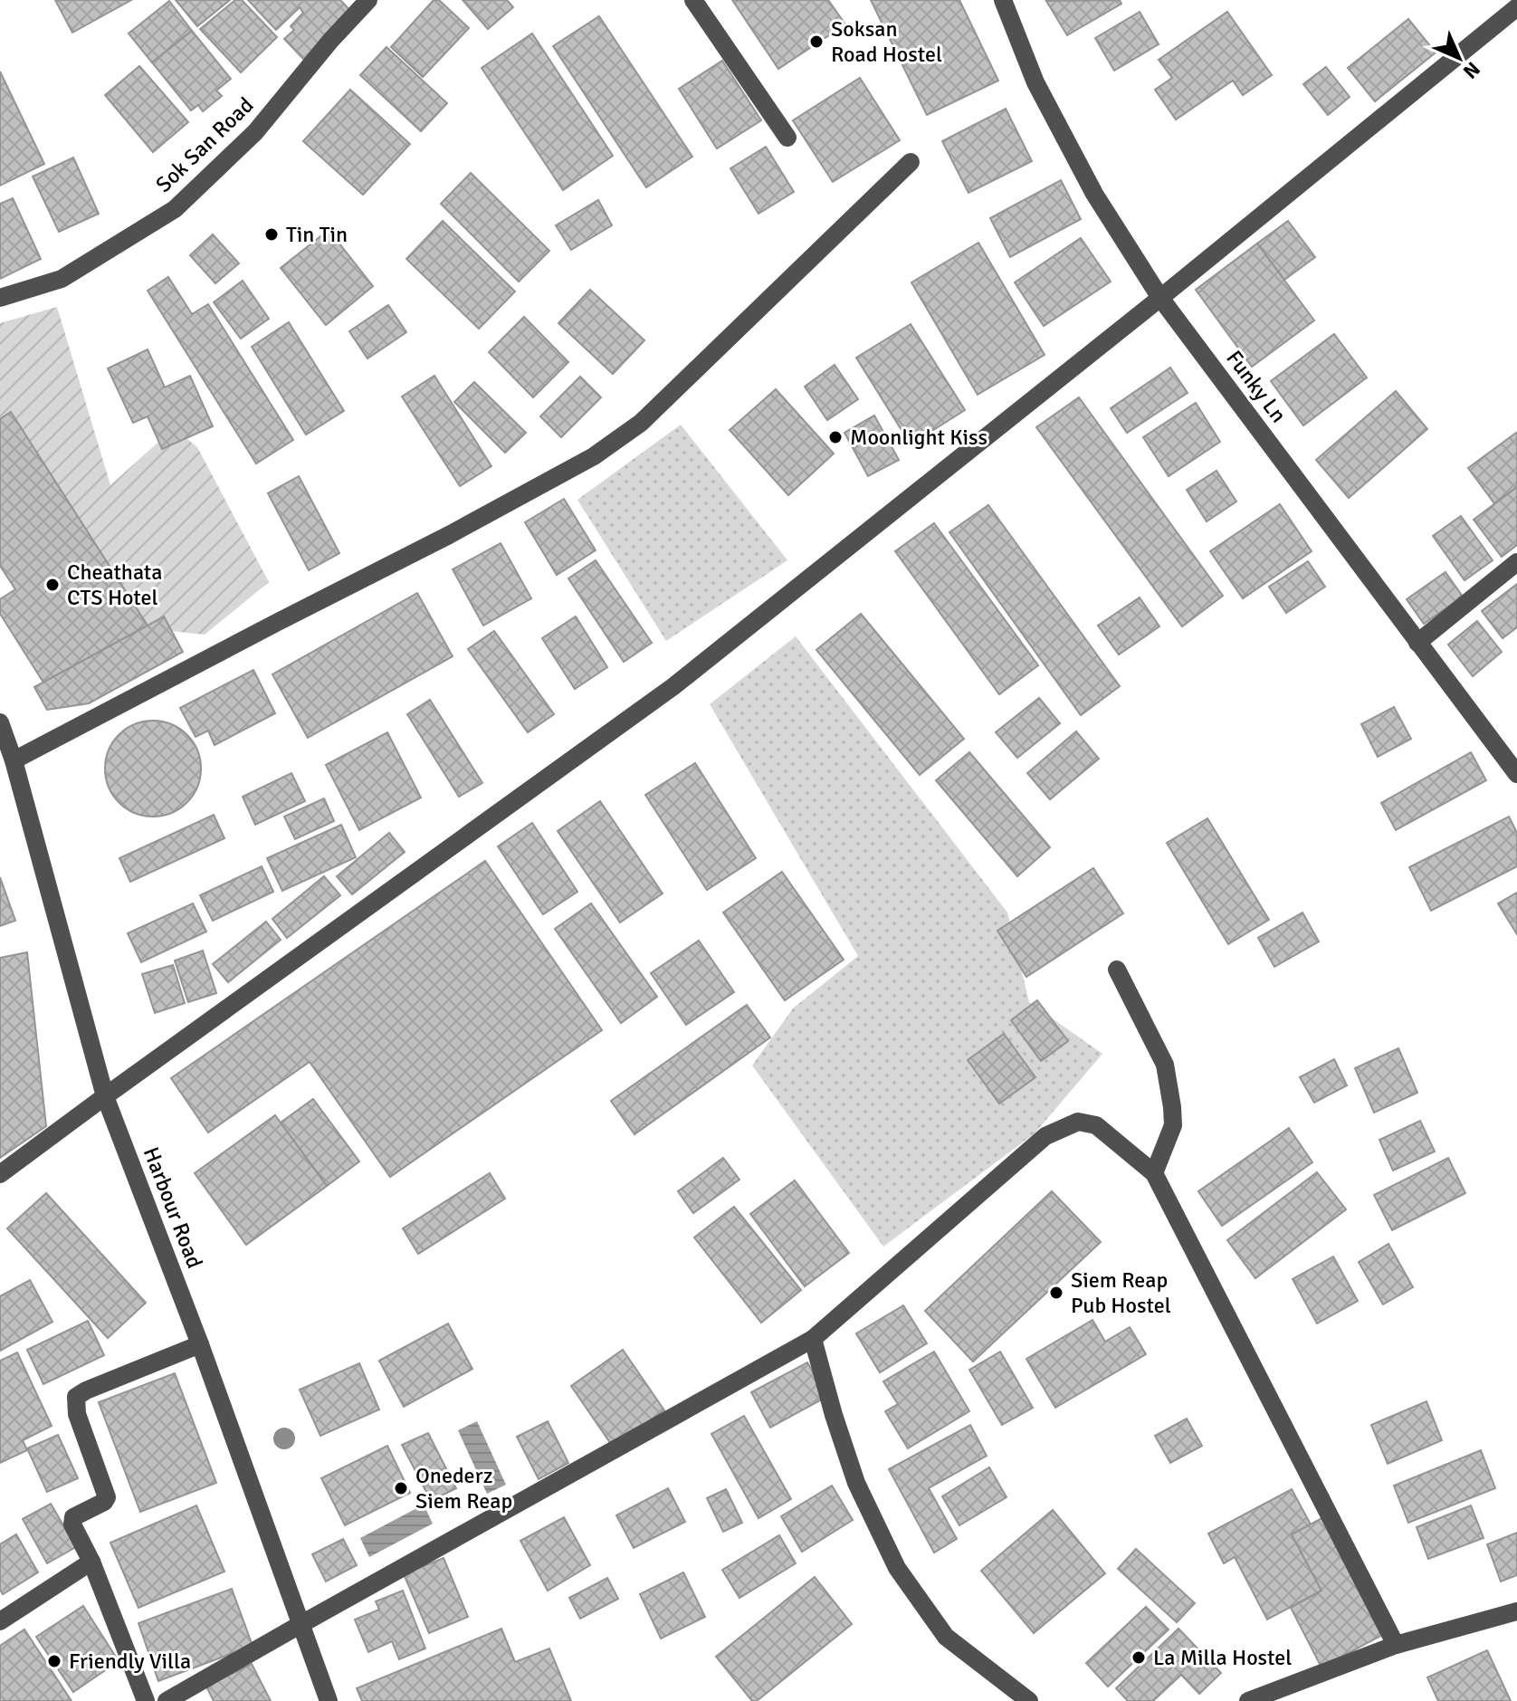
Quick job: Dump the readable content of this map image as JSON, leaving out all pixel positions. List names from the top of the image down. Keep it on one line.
{"streets":{"street":["Sok San Road","Funky Ln","Harbour Road"]},"places":["Soksan Road Hostel","Tin Tin","Moonlight Kiss","Cheathata CTS Hotel","Siem Reap Pub Hostel","Onederz Siem Reap","La Milla Hostel","Friendly Villa"],"north":"bottom right"}
